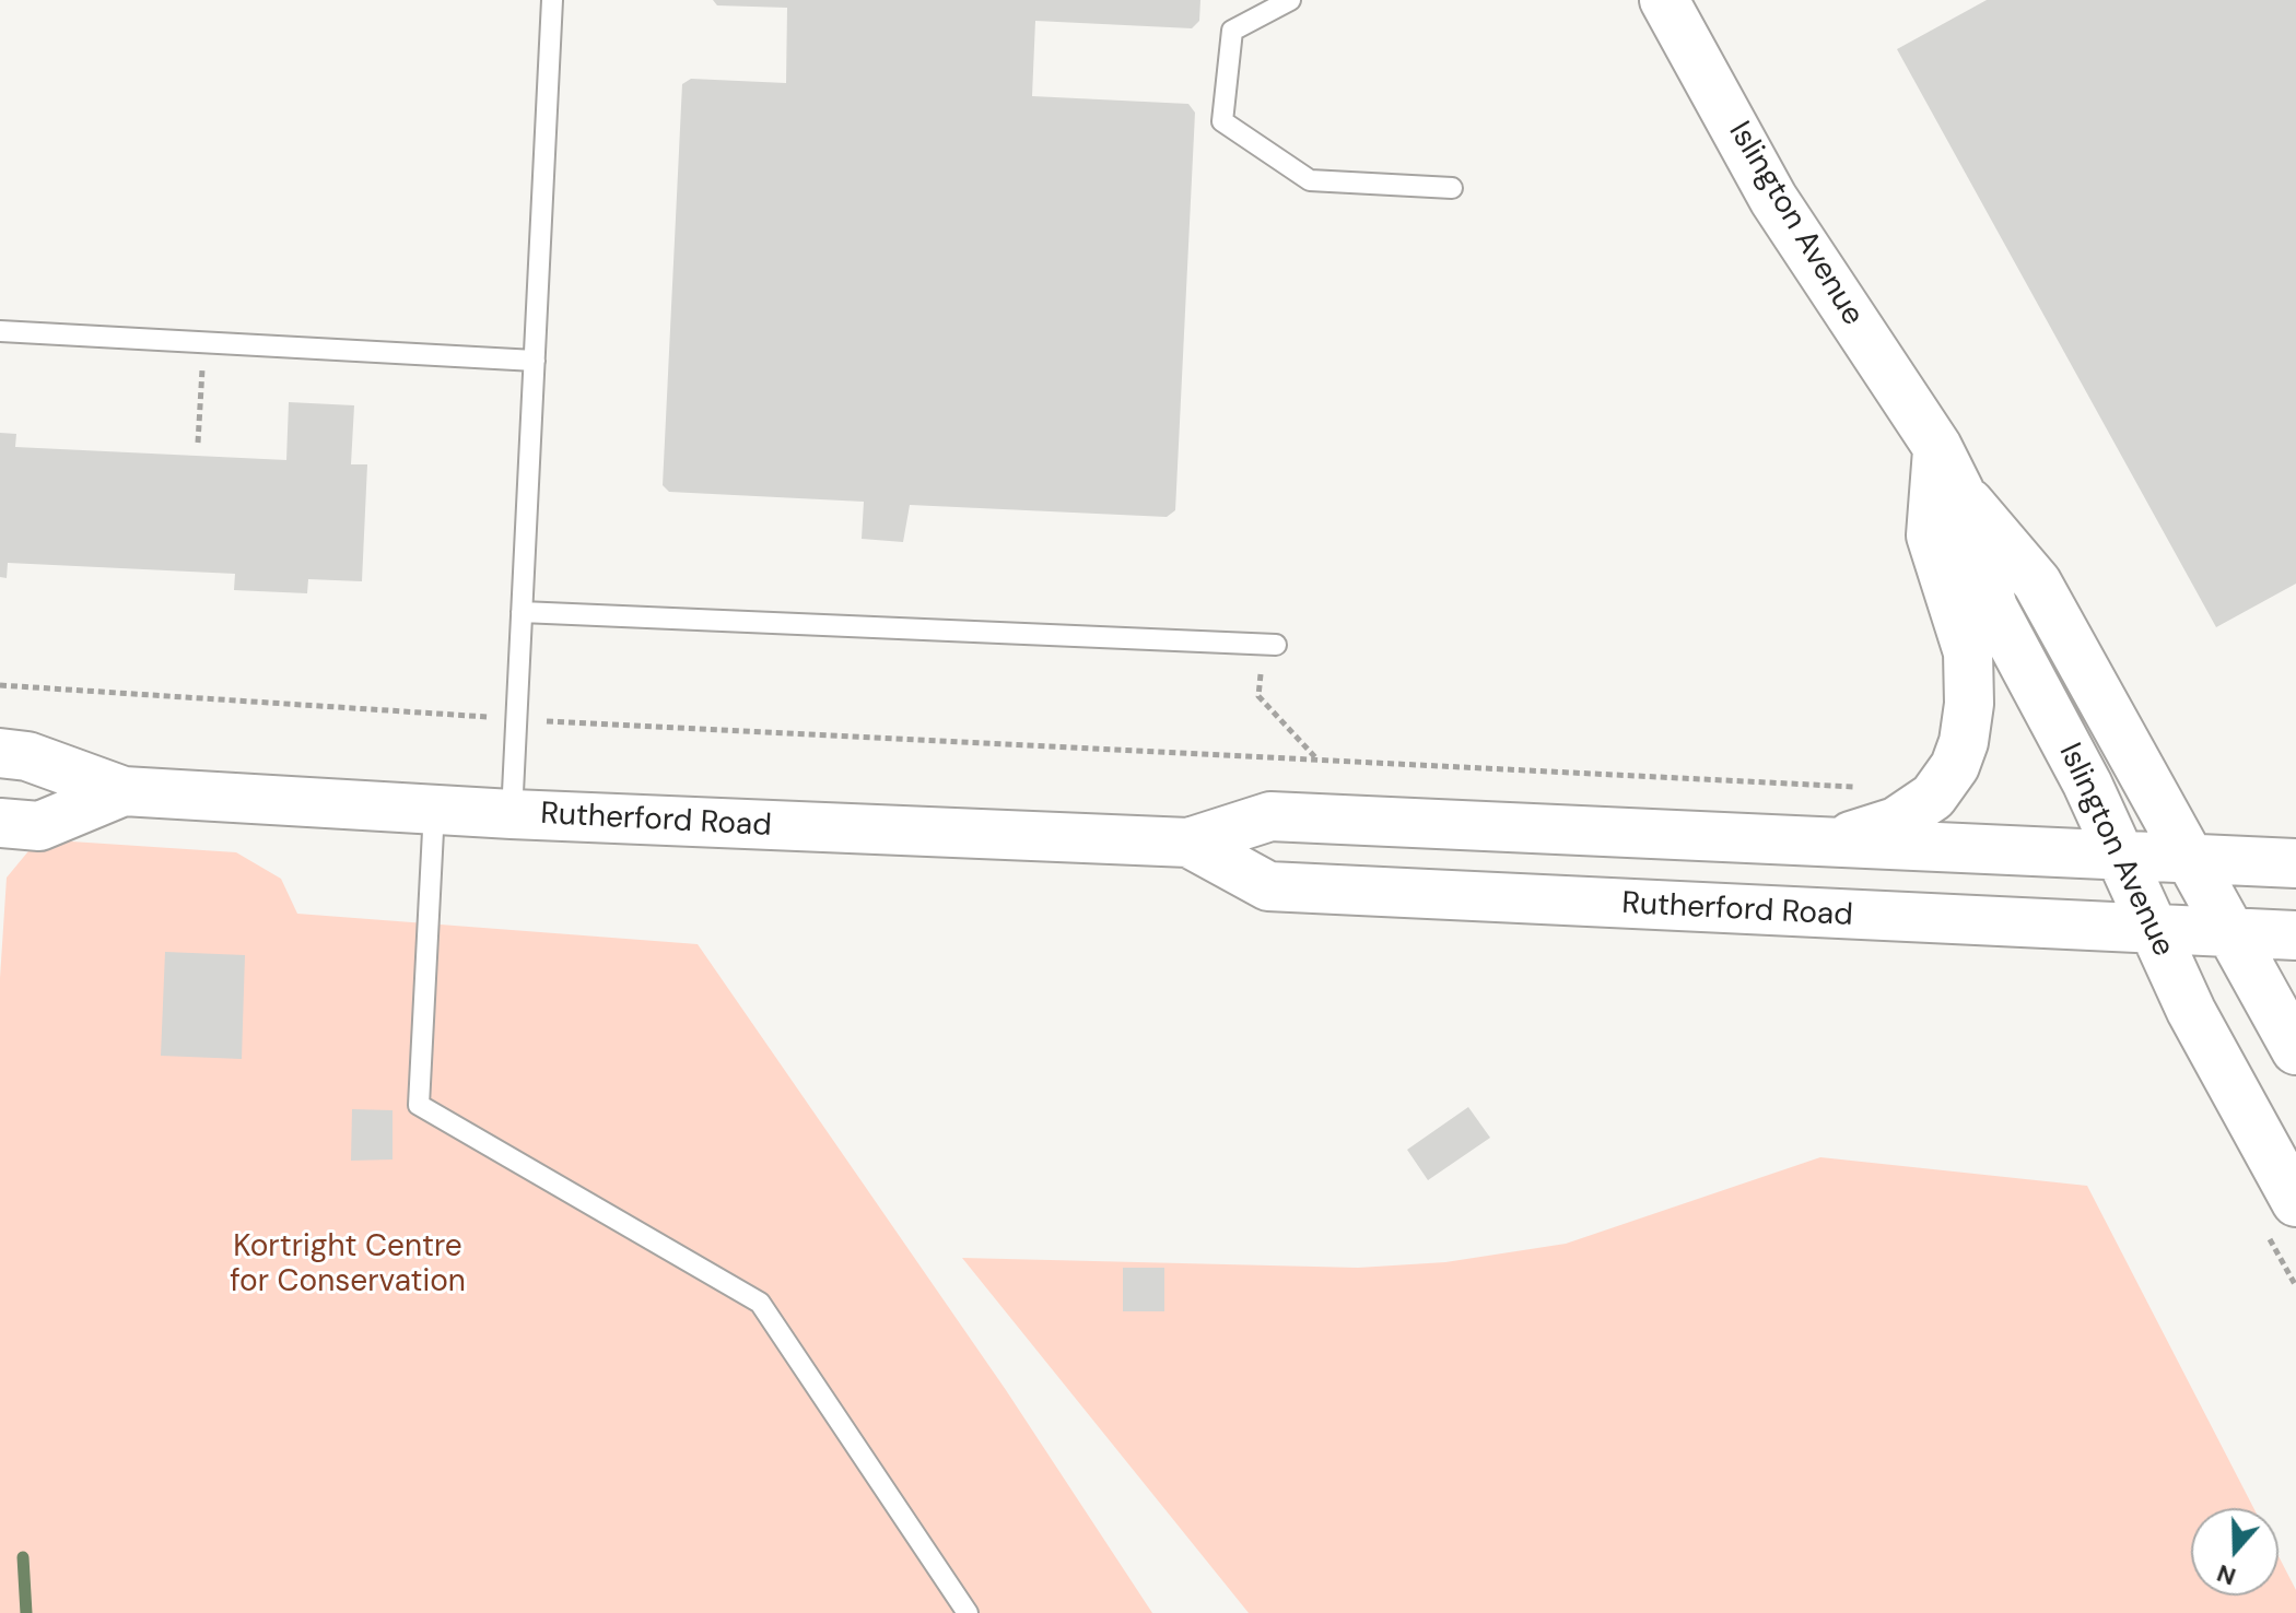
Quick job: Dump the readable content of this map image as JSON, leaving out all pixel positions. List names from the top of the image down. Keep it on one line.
{"streets":{"main road":["Islington Avenue","Rutherford Road"]},"crossings":[["Islington Avenue","Rutherford Road"]],"parks":["Kortright Centre for Conservation"],"north":"bottom"}
